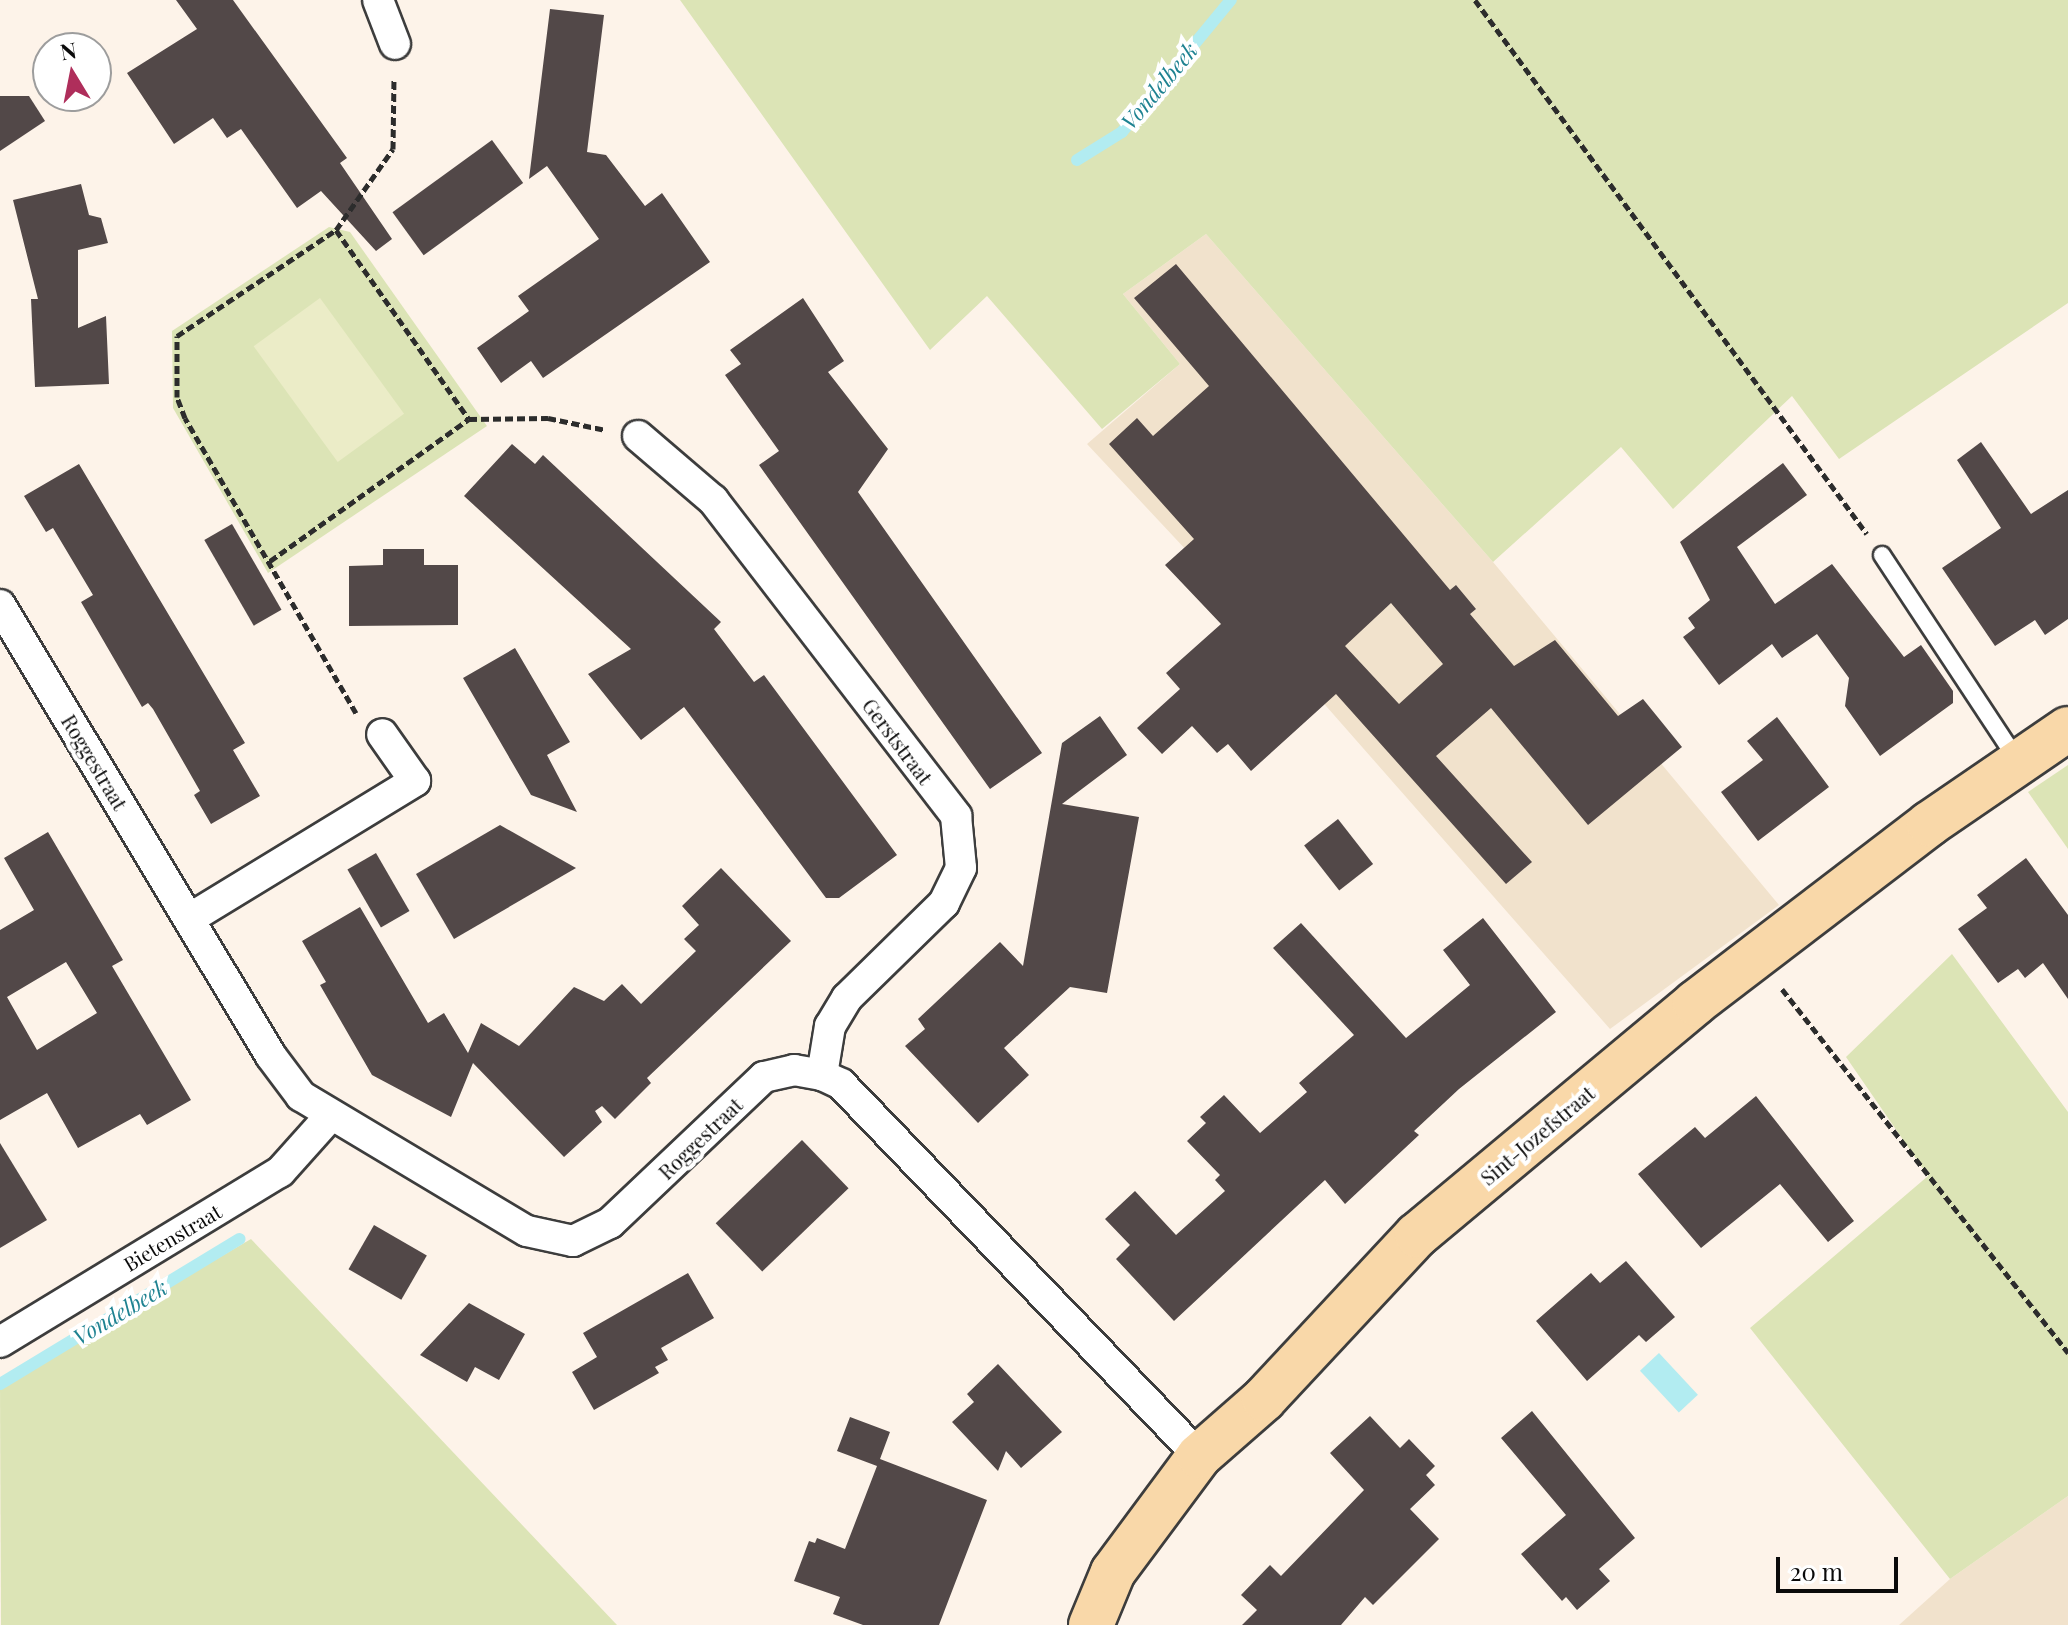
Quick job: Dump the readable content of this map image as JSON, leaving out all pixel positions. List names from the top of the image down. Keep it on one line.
{"streets":{"street":["Gerststraat","Roggestraat","Sint-Jozefstraat","Bietenstraat"]},"crossings":[["Gerststraat","Roggestraat"],["Roggestraat","Bietenstraat"]],"water":["Vondelbeek"],"scale_bar":"20 m","north":"top"}
